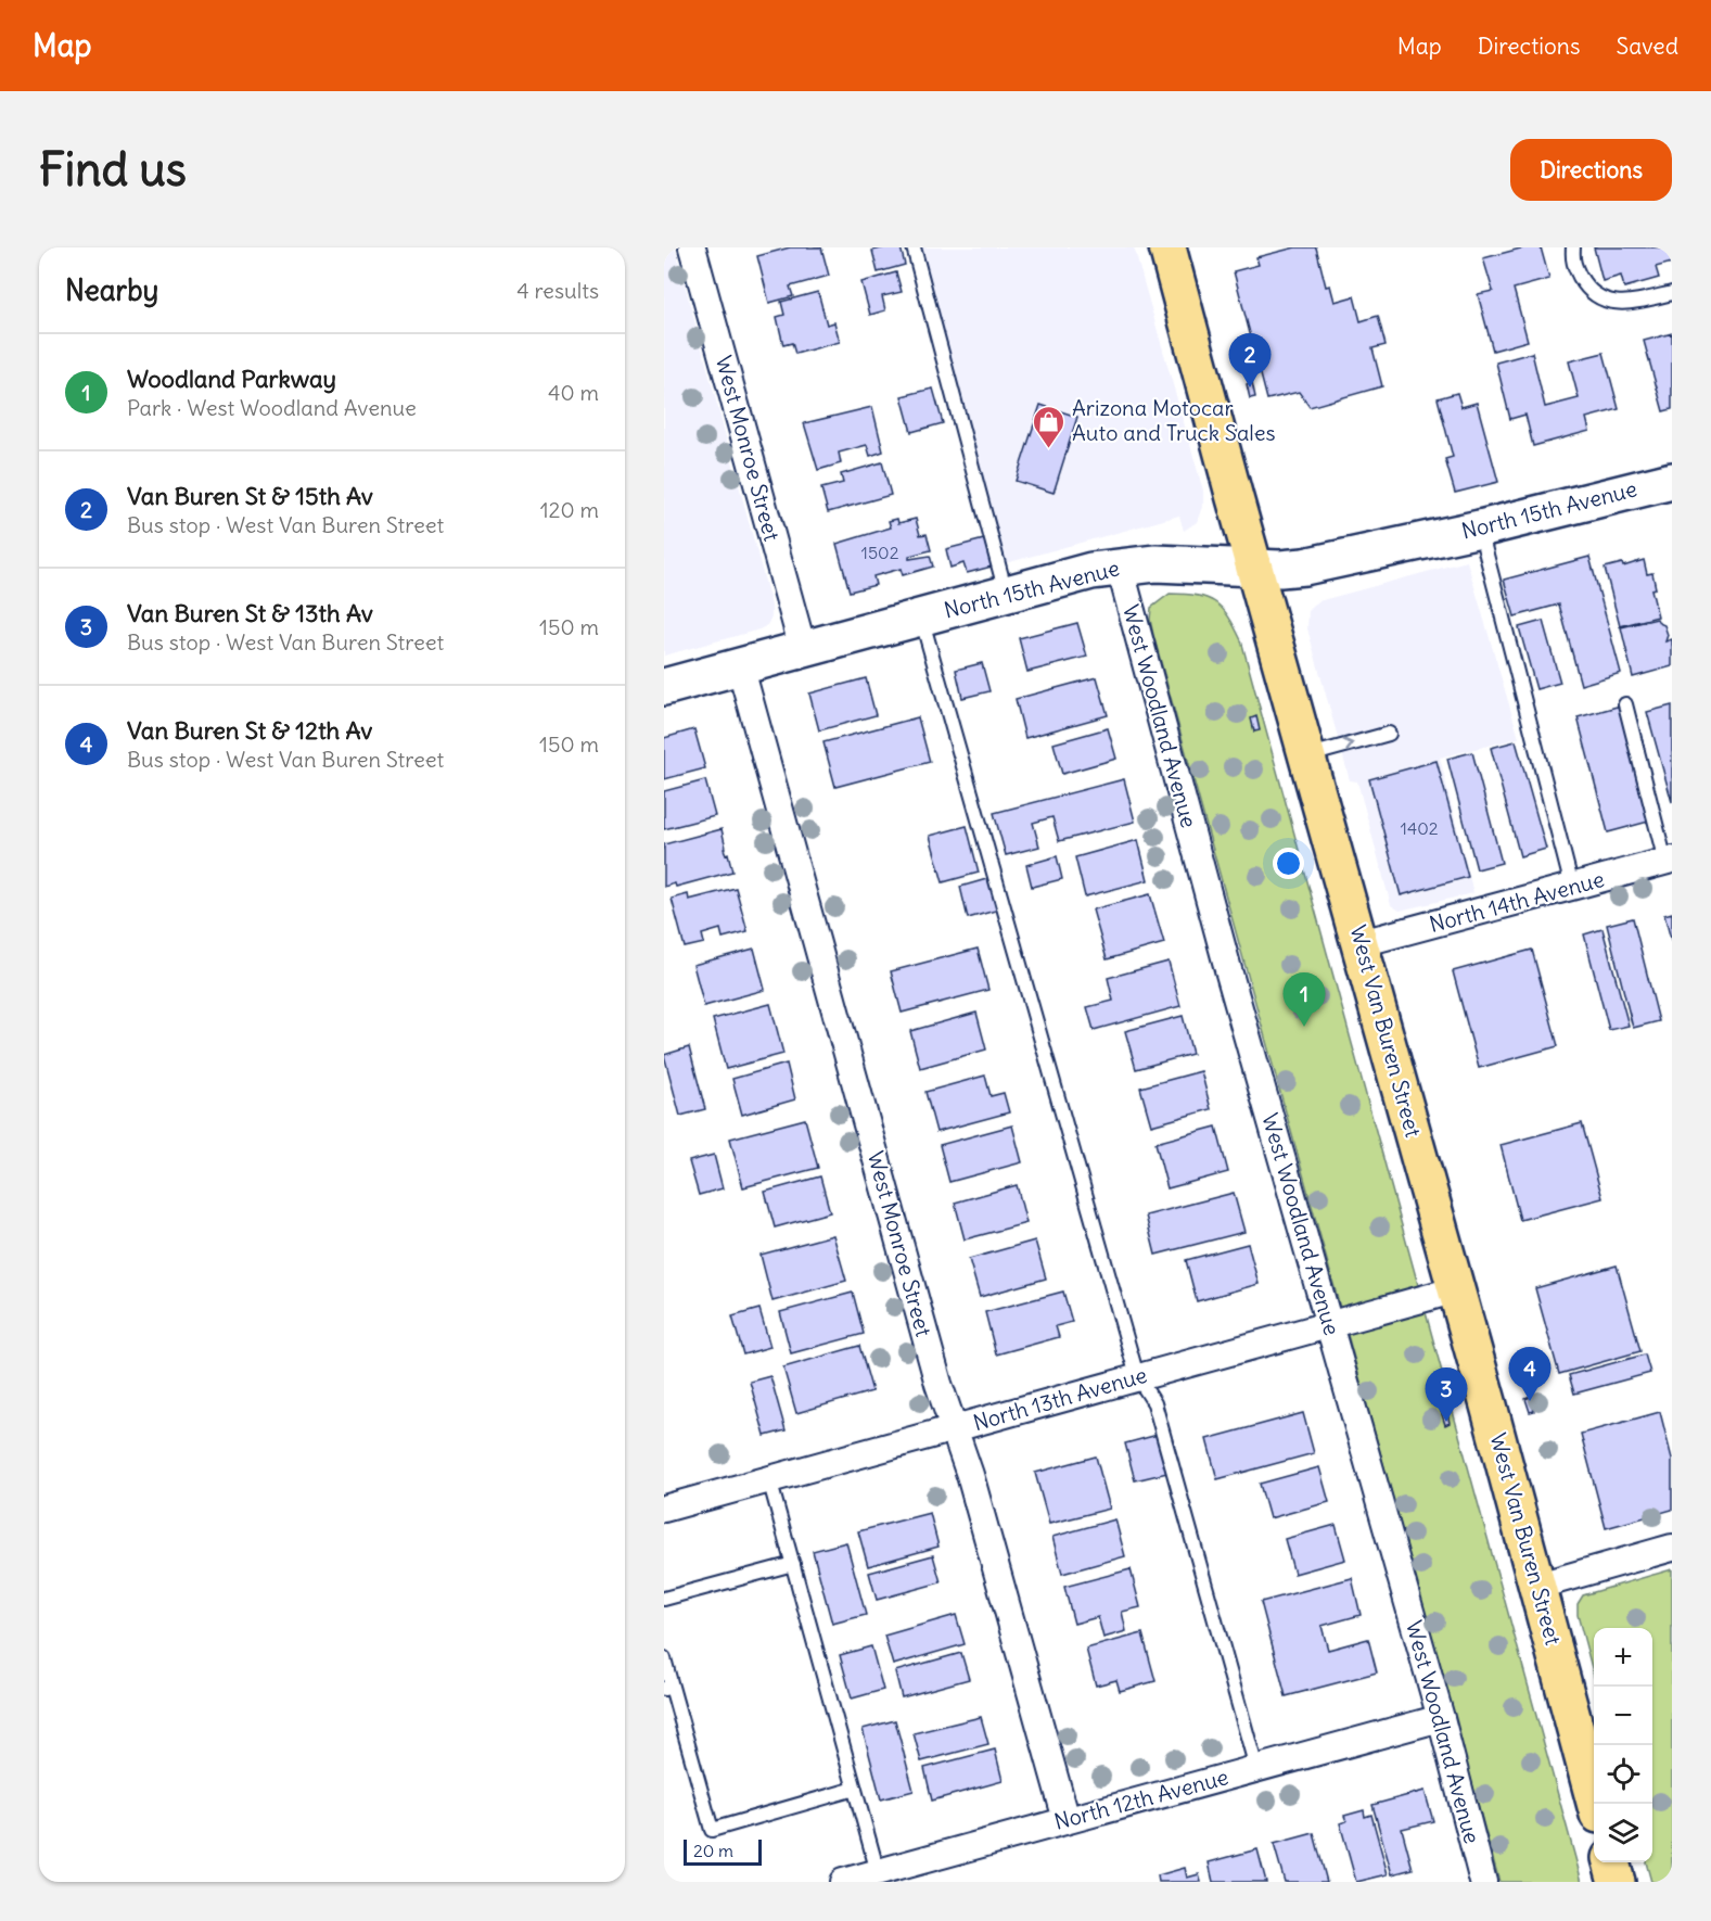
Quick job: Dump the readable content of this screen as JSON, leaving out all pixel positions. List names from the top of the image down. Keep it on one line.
{"streets":{"main road":["West Van Buren Street"],"street":["West Monroe Street","North 15th Avenue","West Woodland Avenue","North 14th Avenue","North 13th Avenue","North 12th Avenue"]},"crossings":[["West Monroe Street","North 15th Avenue"],["West Monroe Street","North 13th Avenue"],["West Monroe Street","North 12th Avenue"],["North 15th Avenue","West Woodland Avenue"],["North 15th Avenue","West Van Buren Street"],["West Woodland Avenue","North 13th Avenue"],["West Woodland Avenue","North 12th Avenue"],["North 14th Avenue","West Van Buren Street"],["West Van Buren Street","North 13th Avenue"]],"places":{"shop":["Arizona Motocar Auto and Truck Sales"]},"house_numbers":["1502","1402"],"scale_bar":"20 m","page":{"header":"Map","nav":["Map","Directions","Saved"],"buttons":"Directions","title":"Find us","heading":["Nearby","4 results"],"list":[{"mark":"1","name":"Woodland Parkway","note":"Park · West Woodland Avenue","value":"40 m"},{"mark":"2","name":"Van Buren St & 15th Av","note":"Bus stop · West Van Buren Street","value":"120 m"},{"mark":"3","name":"Van Buren St & 13th Av","note":"Bus stop · West Van Buren Street","value":"150 m"},{"mark":"4","name":"Van Buren St & 12th Av","note":"Bus stop · West Van Buren Street","value":"150 m"}],"pins":["2","1","4","3"],"map_buttons":["+","−"],"scale":"20 m"}}
